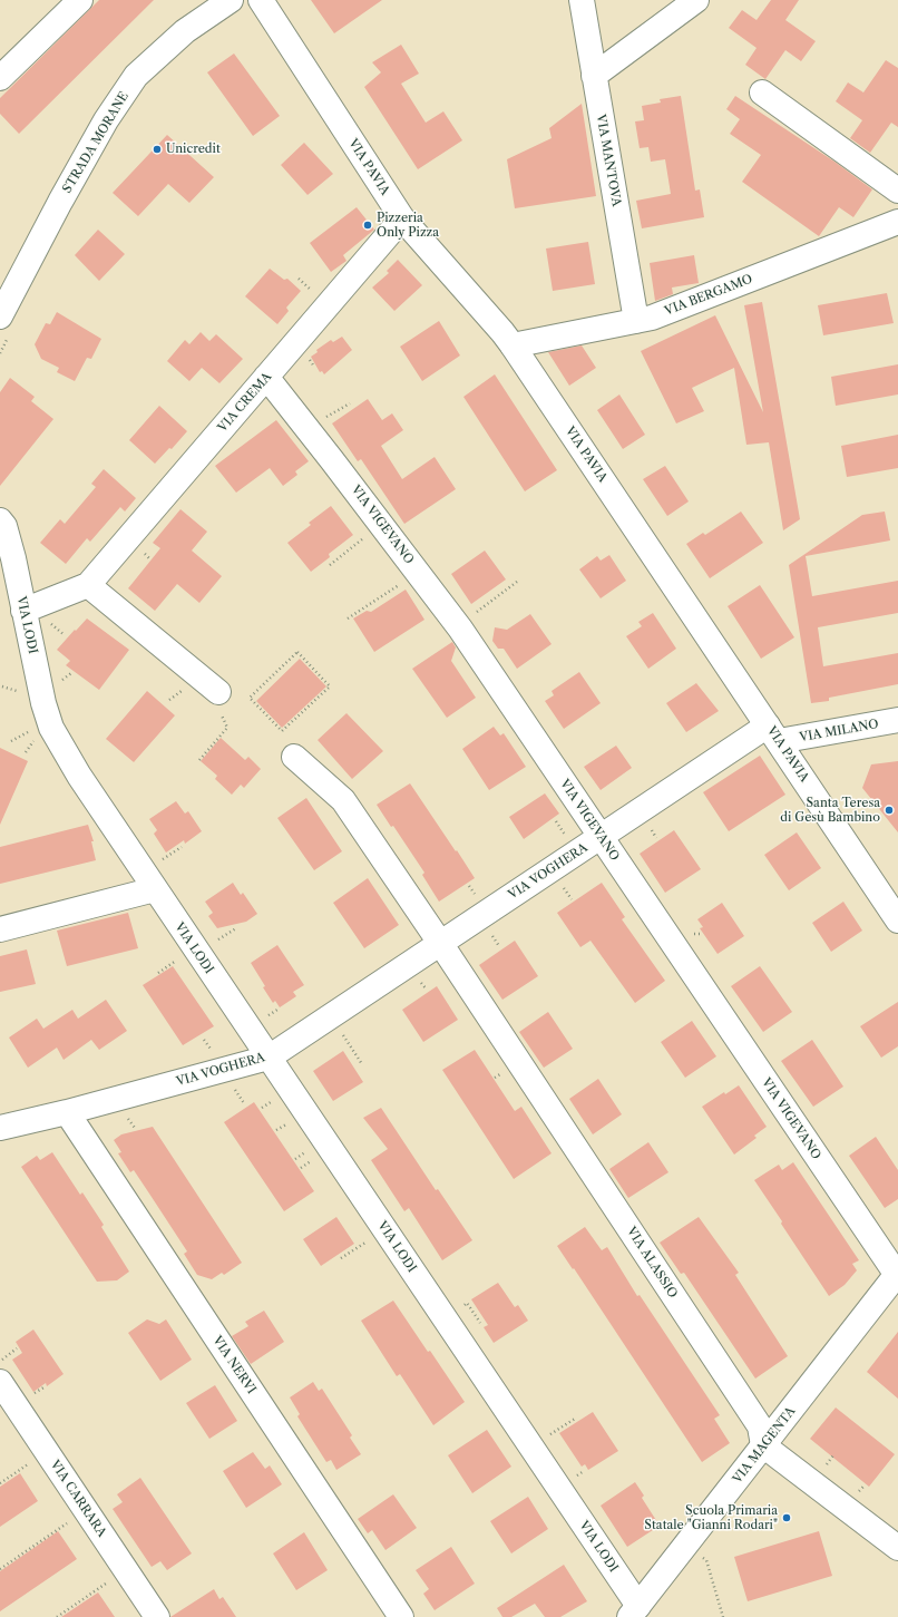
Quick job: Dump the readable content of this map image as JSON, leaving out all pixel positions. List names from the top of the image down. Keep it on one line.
{"streets":{"street":["STRADA MORANE","VIA MANTOVA","VIA PAVIA","VIA BERGAMO","VIA CREMA","VIA VIGEVANO","VIA LODI","VIA MILANO","VIA VOGHERA","VIA ALASSIO","VIA NERVI","VIA MAGENTA","VIA CARRARA"]},"crossings":[["VIA MANTOVA","VIA BERGAMO"],["VIA PAVIA","VIA BERGAMO"],["VIA PAVIA","VIA CREMA"],["VIA PAVIA","VIA MILANO"],["VIA PAVIA","VIA VOGHERA"],["VIA CREMA","VIA VIGEVANO"],["VIA CREMA","VIA LODI"],["VIA VIGEVANO","VIA VOGHERA"],["VIA VIGEVANO","VIA MAGENTA"],["VIA LODI","VIA VOGHERA"],["VIA LODI","VIA MAGENTA"],["VIA MILANO","VIA VOGHERA"],["VIA VOGHERA","VIA ALASSIO"],["VIA VOGHERA","VIA NERVI"],["VIA ALASSIO","VIA MAGENTA"]],"places":["Unicredit","Pizzeria Only Pizza","Santa Teresa di Gesù Bambino","Scuola Primaria Statale \"Gianni Rodari\""]}
